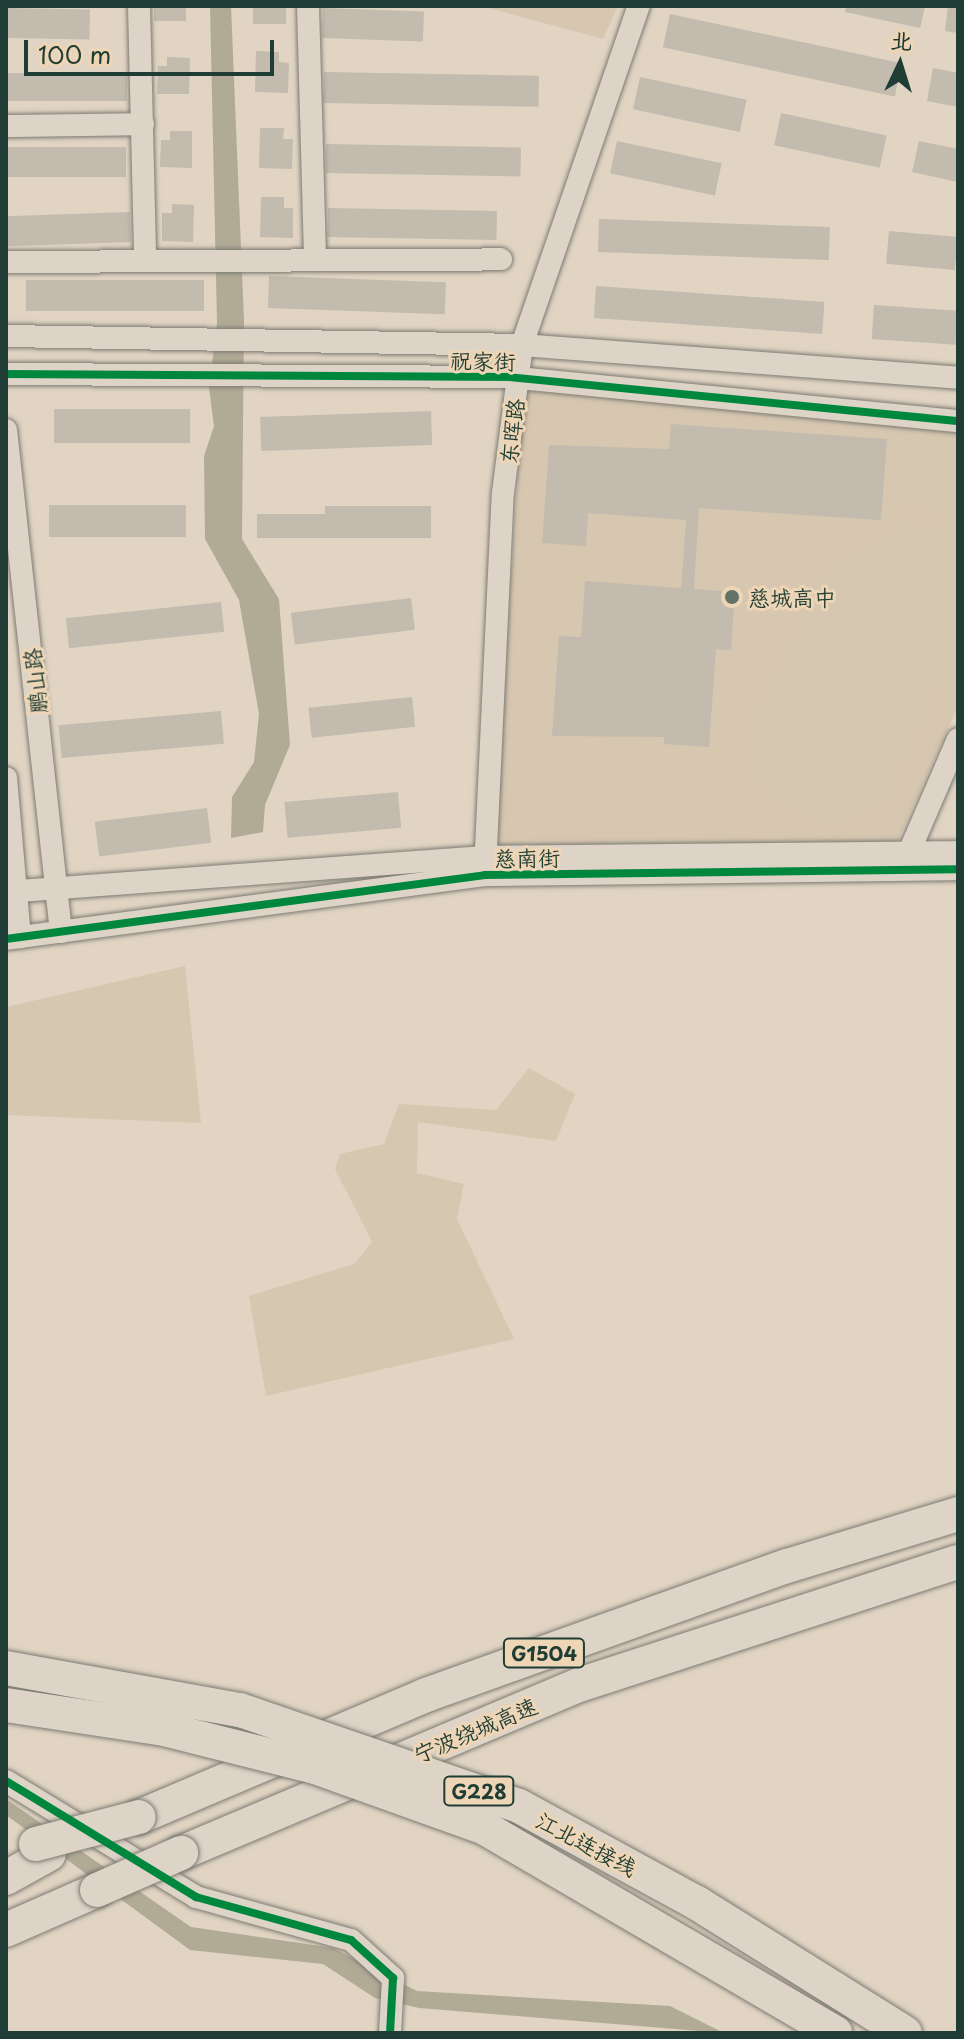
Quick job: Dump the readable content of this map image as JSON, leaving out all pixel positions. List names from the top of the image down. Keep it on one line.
{"streets":{"highway":["G1504","宁波绕城高速","G228","江北连接线"],"street":["祝家街","东晖路","鹏山路","慈南街"]},"crossings":[["祝家街","东晖路"],["东晖路","慈南街"],["鹏山路","慈南街"]],"places":["慈城高中"],"scale_bar":"100 m","north":"top"}
